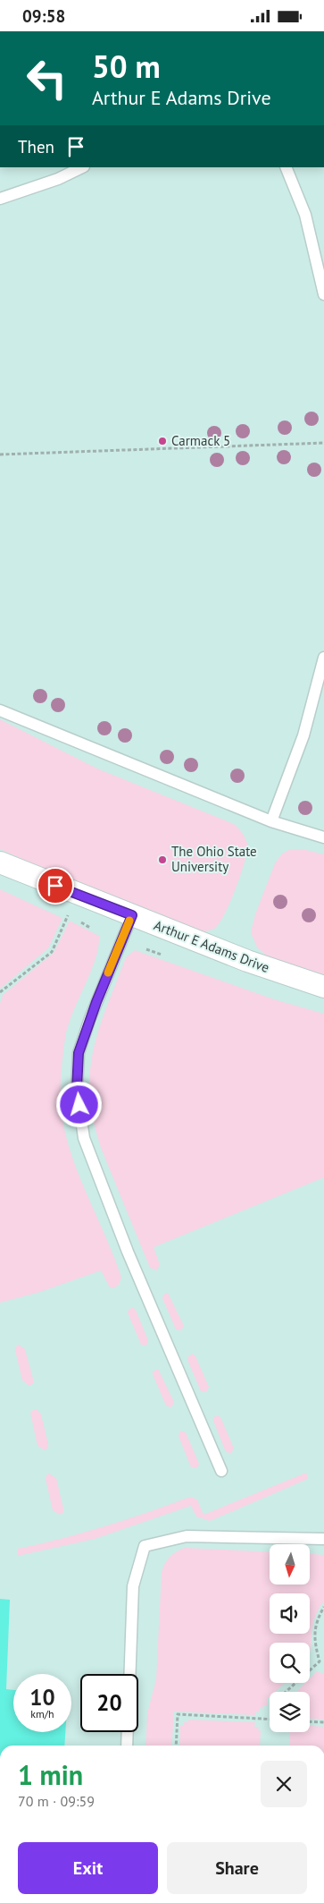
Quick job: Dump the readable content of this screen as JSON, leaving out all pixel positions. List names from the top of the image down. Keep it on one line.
{"streets":{"street":["Arthur E Adams Drive"]},"places":["Carmack 5","The Ohio State University"],"north":"bottom","page":{"status":"09:58","turn":["50 m","Arthur E Adams Drive"],"then":"Then","speed":"10 km/h","limit":"20","heading":["1 min","70 m · 09:59"],"buttons":["Exit","Share"]}}
